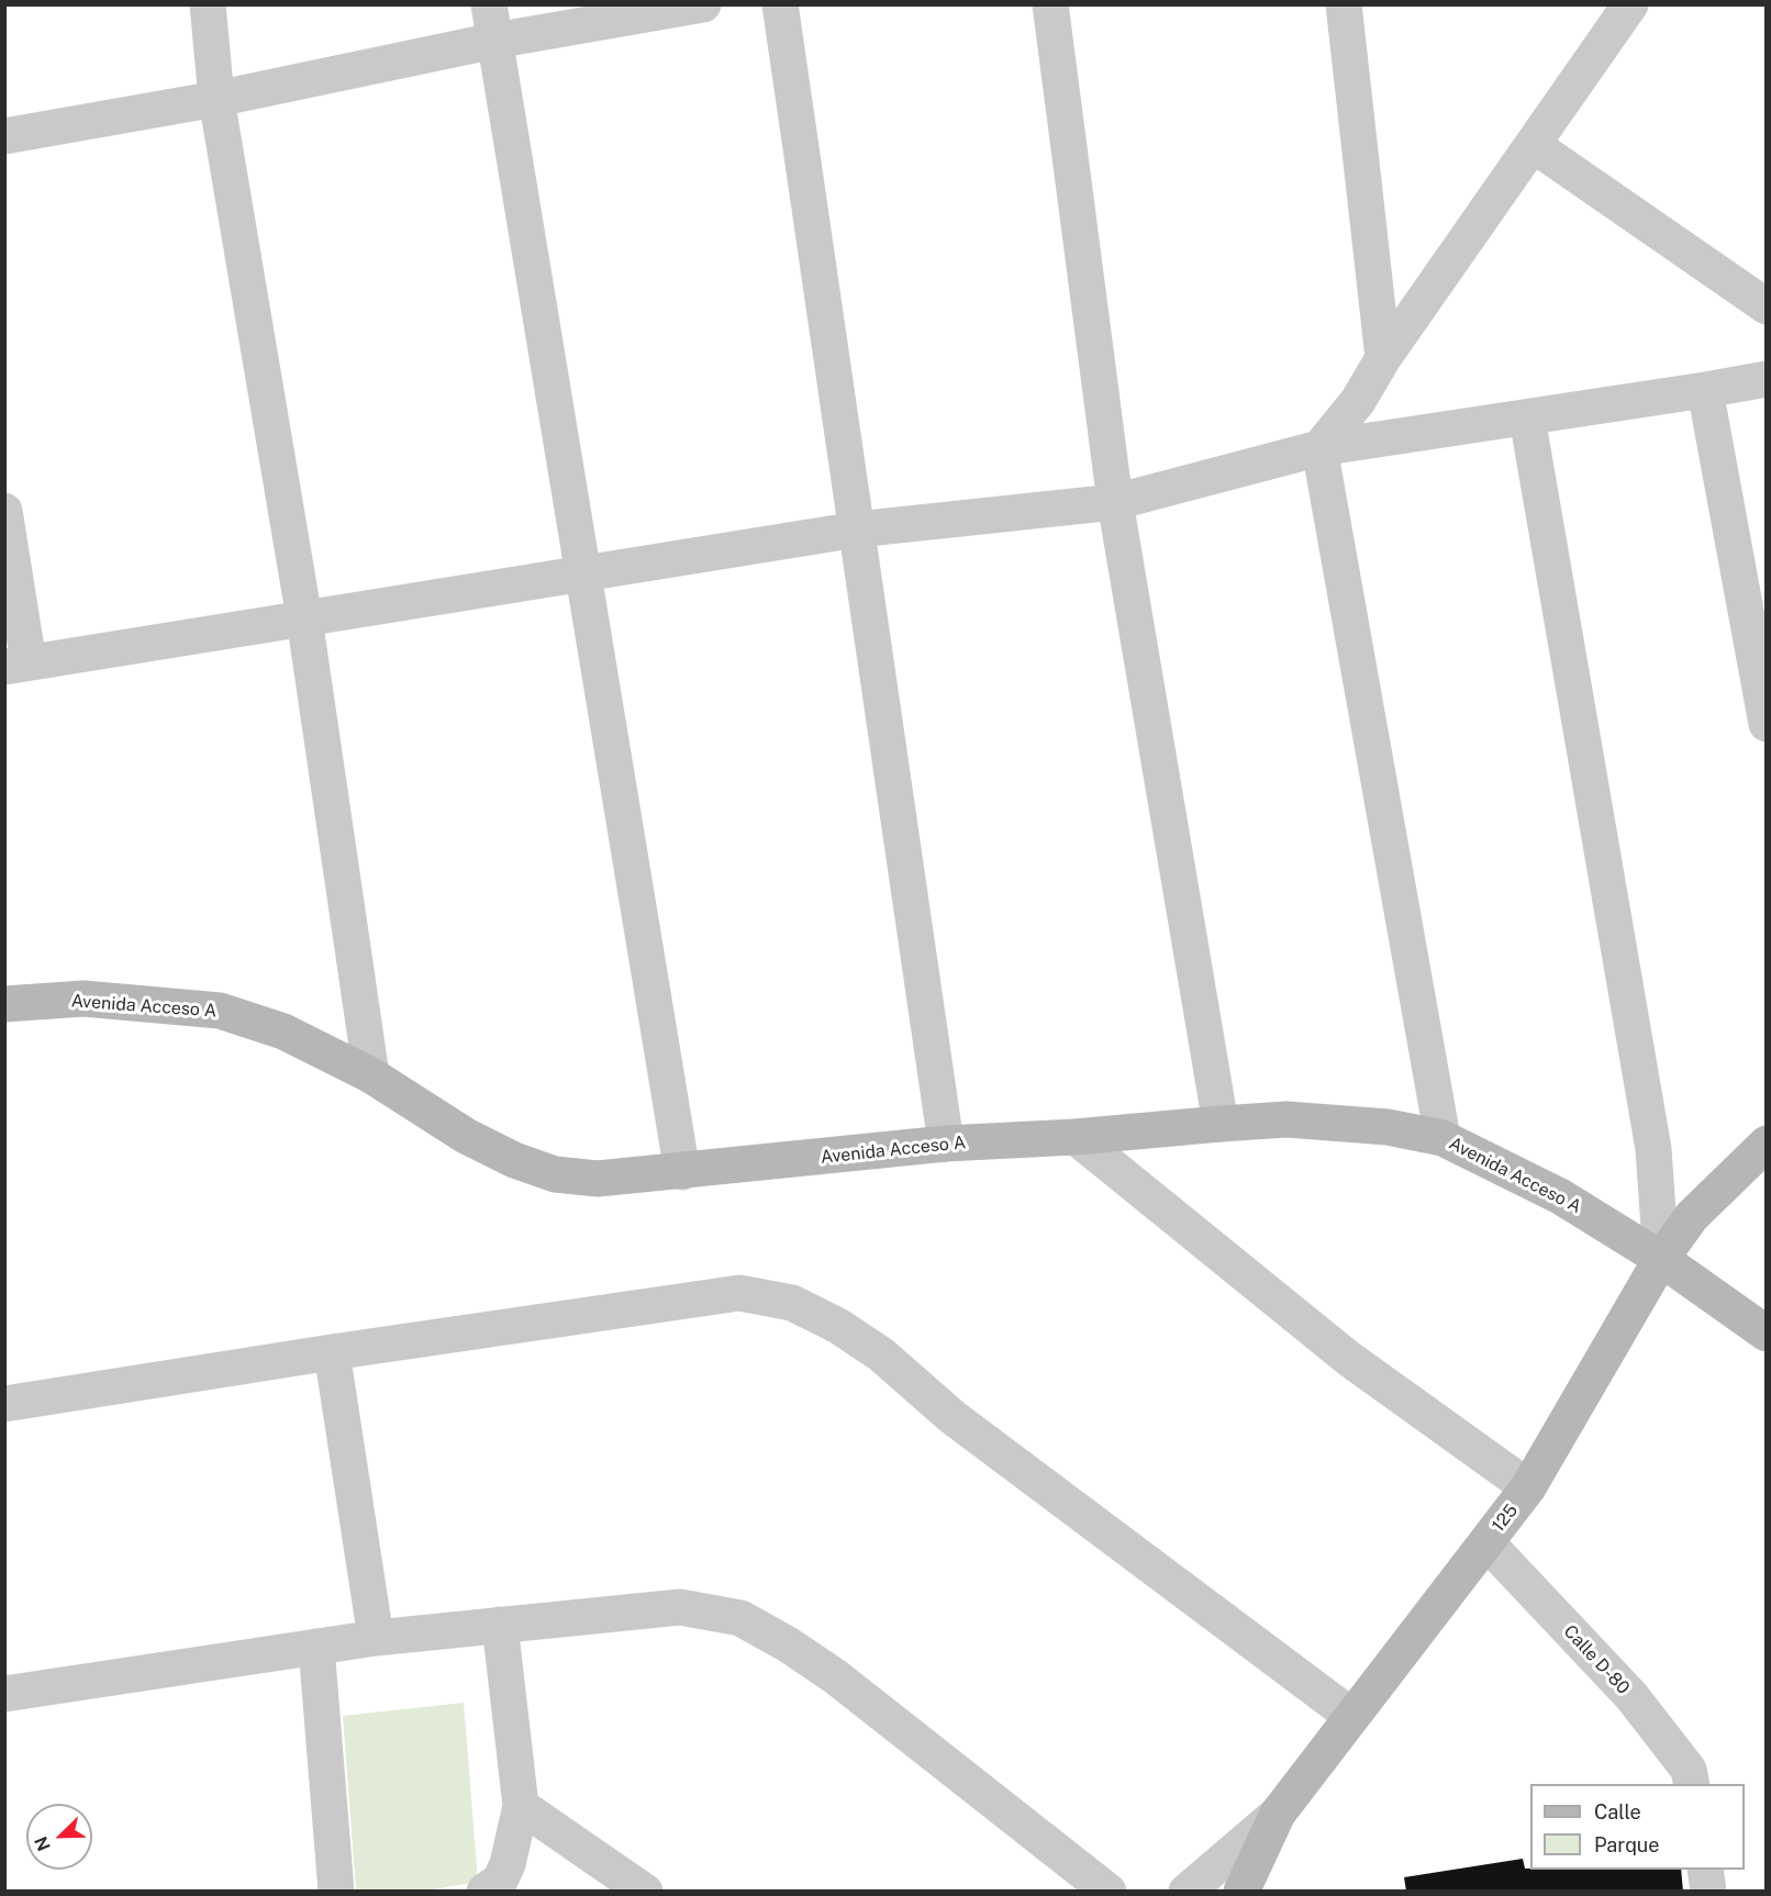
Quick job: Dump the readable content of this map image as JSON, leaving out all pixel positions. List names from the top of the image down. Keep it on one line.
{"streets":{"main road":["Avenida Acceso A","125"],"street":["Calle D-80"]},"crossings":[["Avenida Acceso A","125"],["125","Calle D-80"]],"legend":["Calle","Parque"],"north":"bottom left"}
